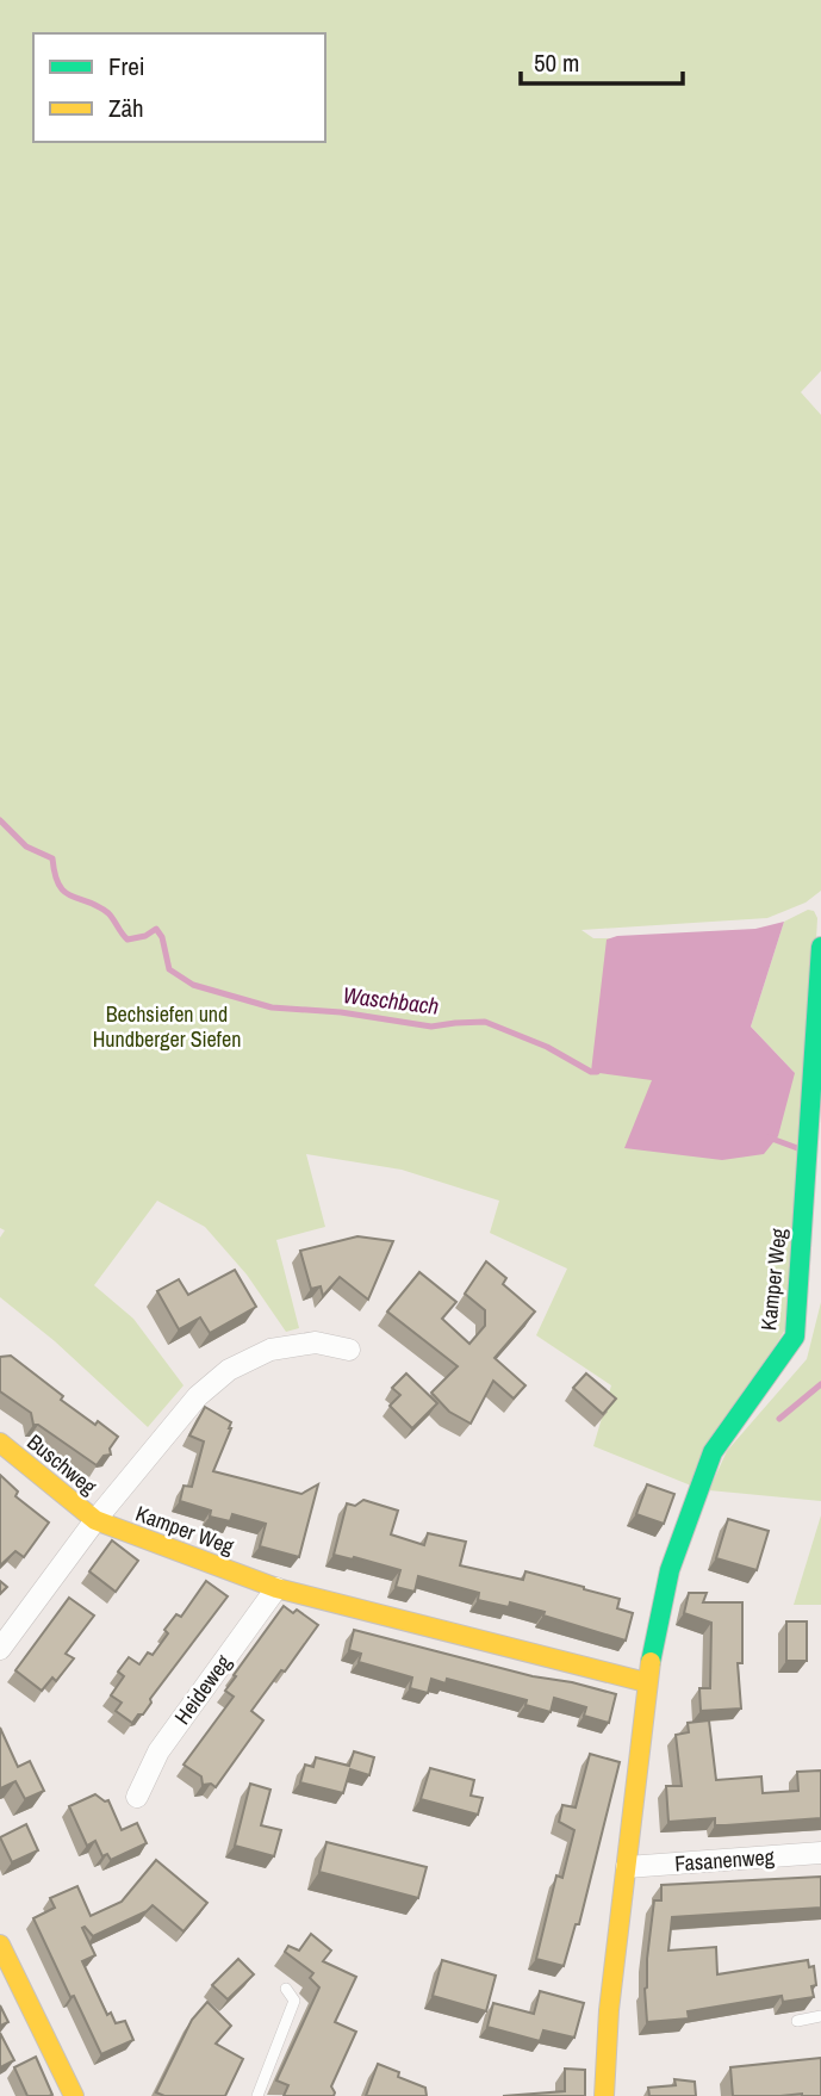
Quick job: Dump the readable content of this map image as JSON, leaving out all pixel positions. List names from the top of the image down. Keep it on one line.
{"streets":{"street":["Kamper Weg","Buschweg","Heideweg","Fasanenweg"]},"crossings":[["Kamper Weg","Buschweg"],["Kamper Weg","Heideweg"],["Kamper Weg","Fasanenweg"]],"water":["Waschbach"],"parks":["Bechsiefen und Hundberger Siefen"],"legend":["Frei","Zäh"],"scale_bar":"50 m"}
